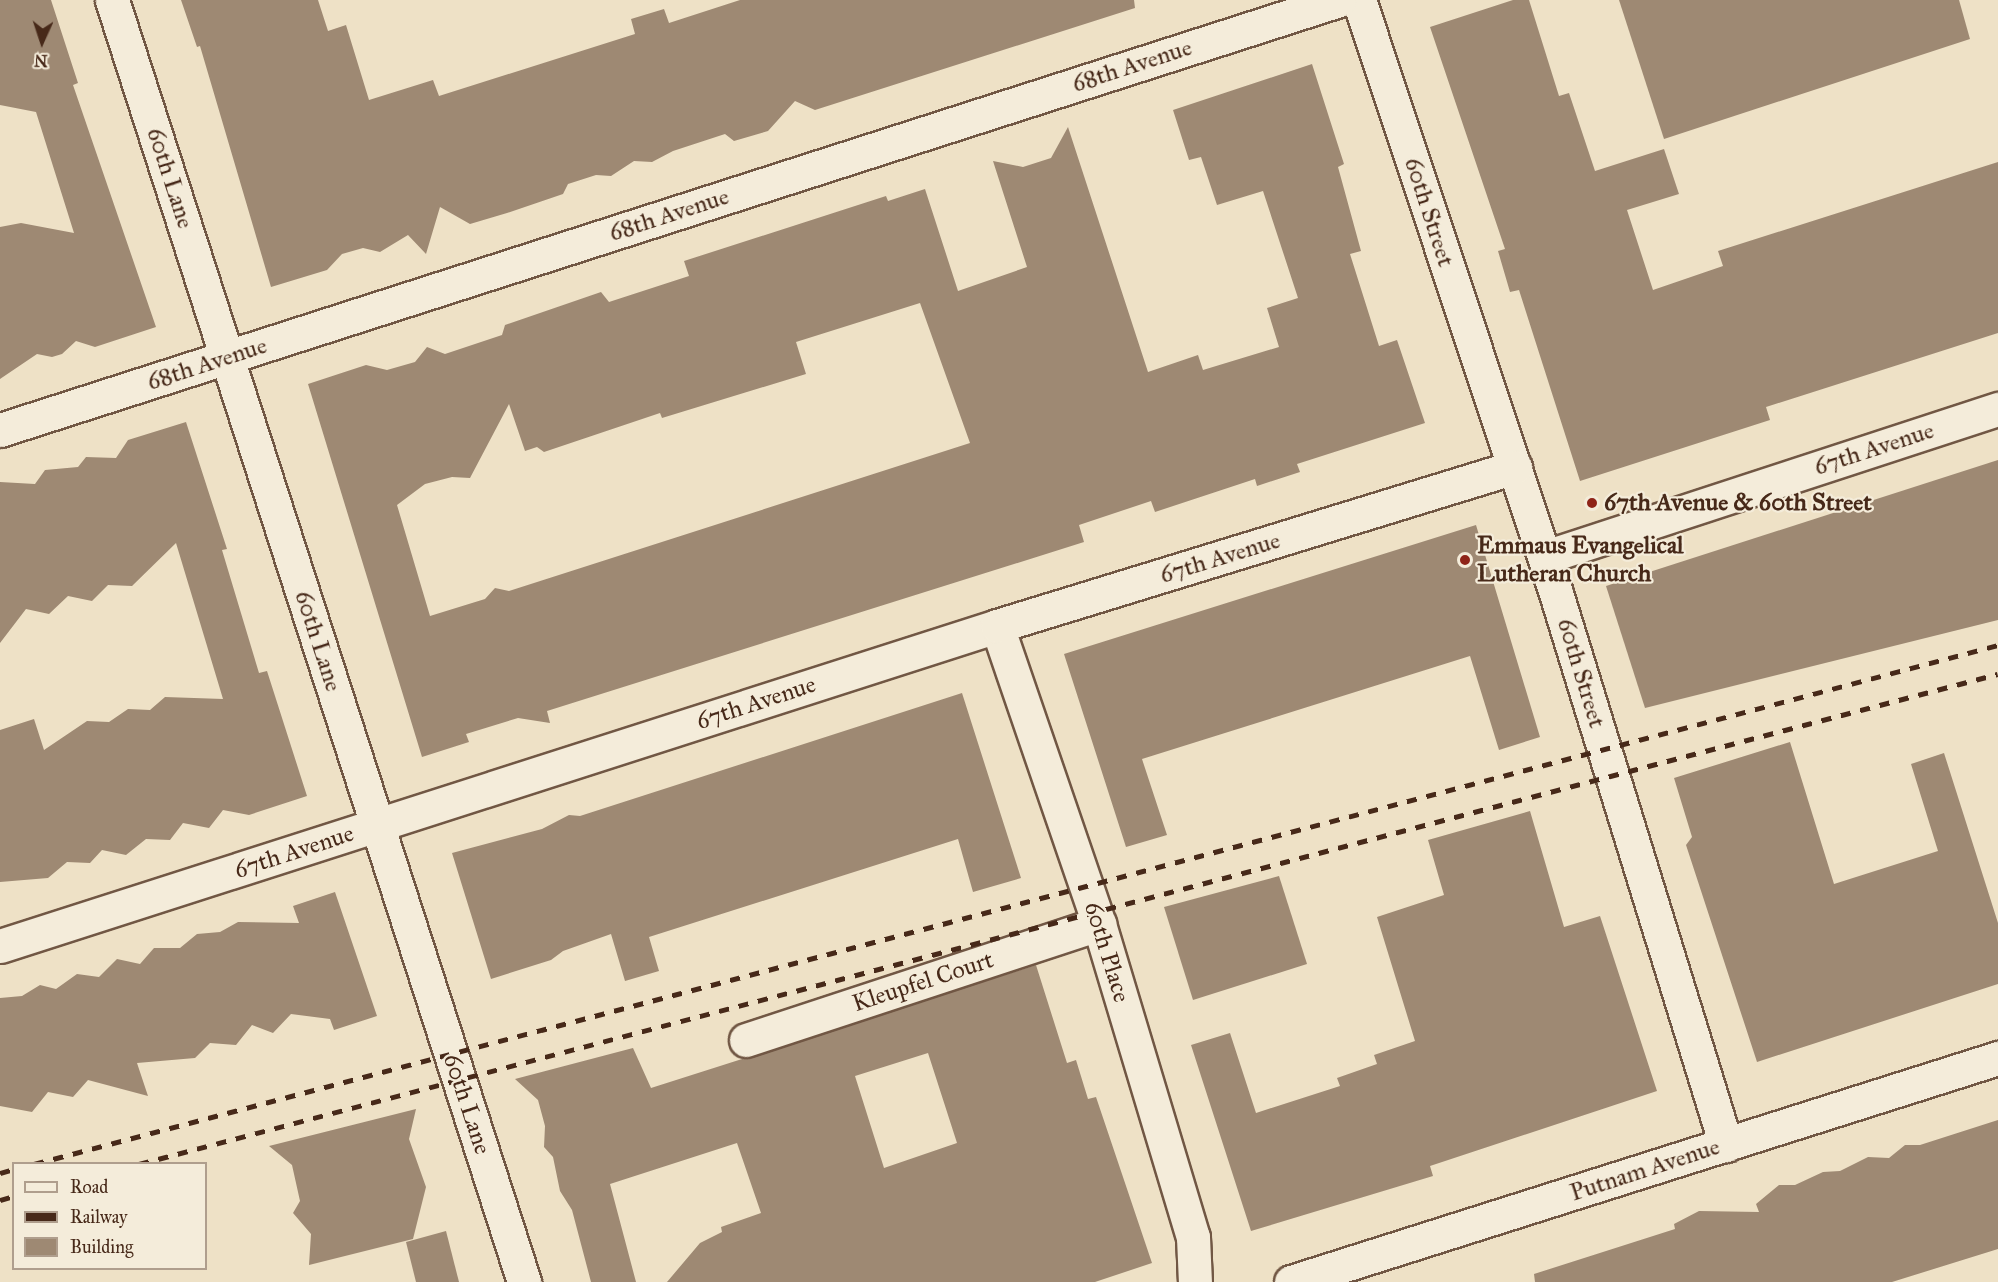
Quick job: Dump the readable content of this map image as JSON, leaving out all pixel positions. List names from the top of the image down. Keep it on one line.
{"streets":{"street":["68th Avenue","60th Lane","60th Street","67th Avenue","60th Place","Kleupfel Court","Putnam Avenue"]},"crossings":[["68th Avenue","60th Lane"],["60th Lane","67th Avenue"],["60th Street","67th Avenue"],["60th Street","Putnam Avenue"],["67th Avenue","60th Place"],["60th Place","Kleupfel Court"]],"places":["67th Avenue & 60th Street","Emmaus Evangelical Lutheran Church"],"legend":["Road","Railway","Building"],"north":"bottom"}
